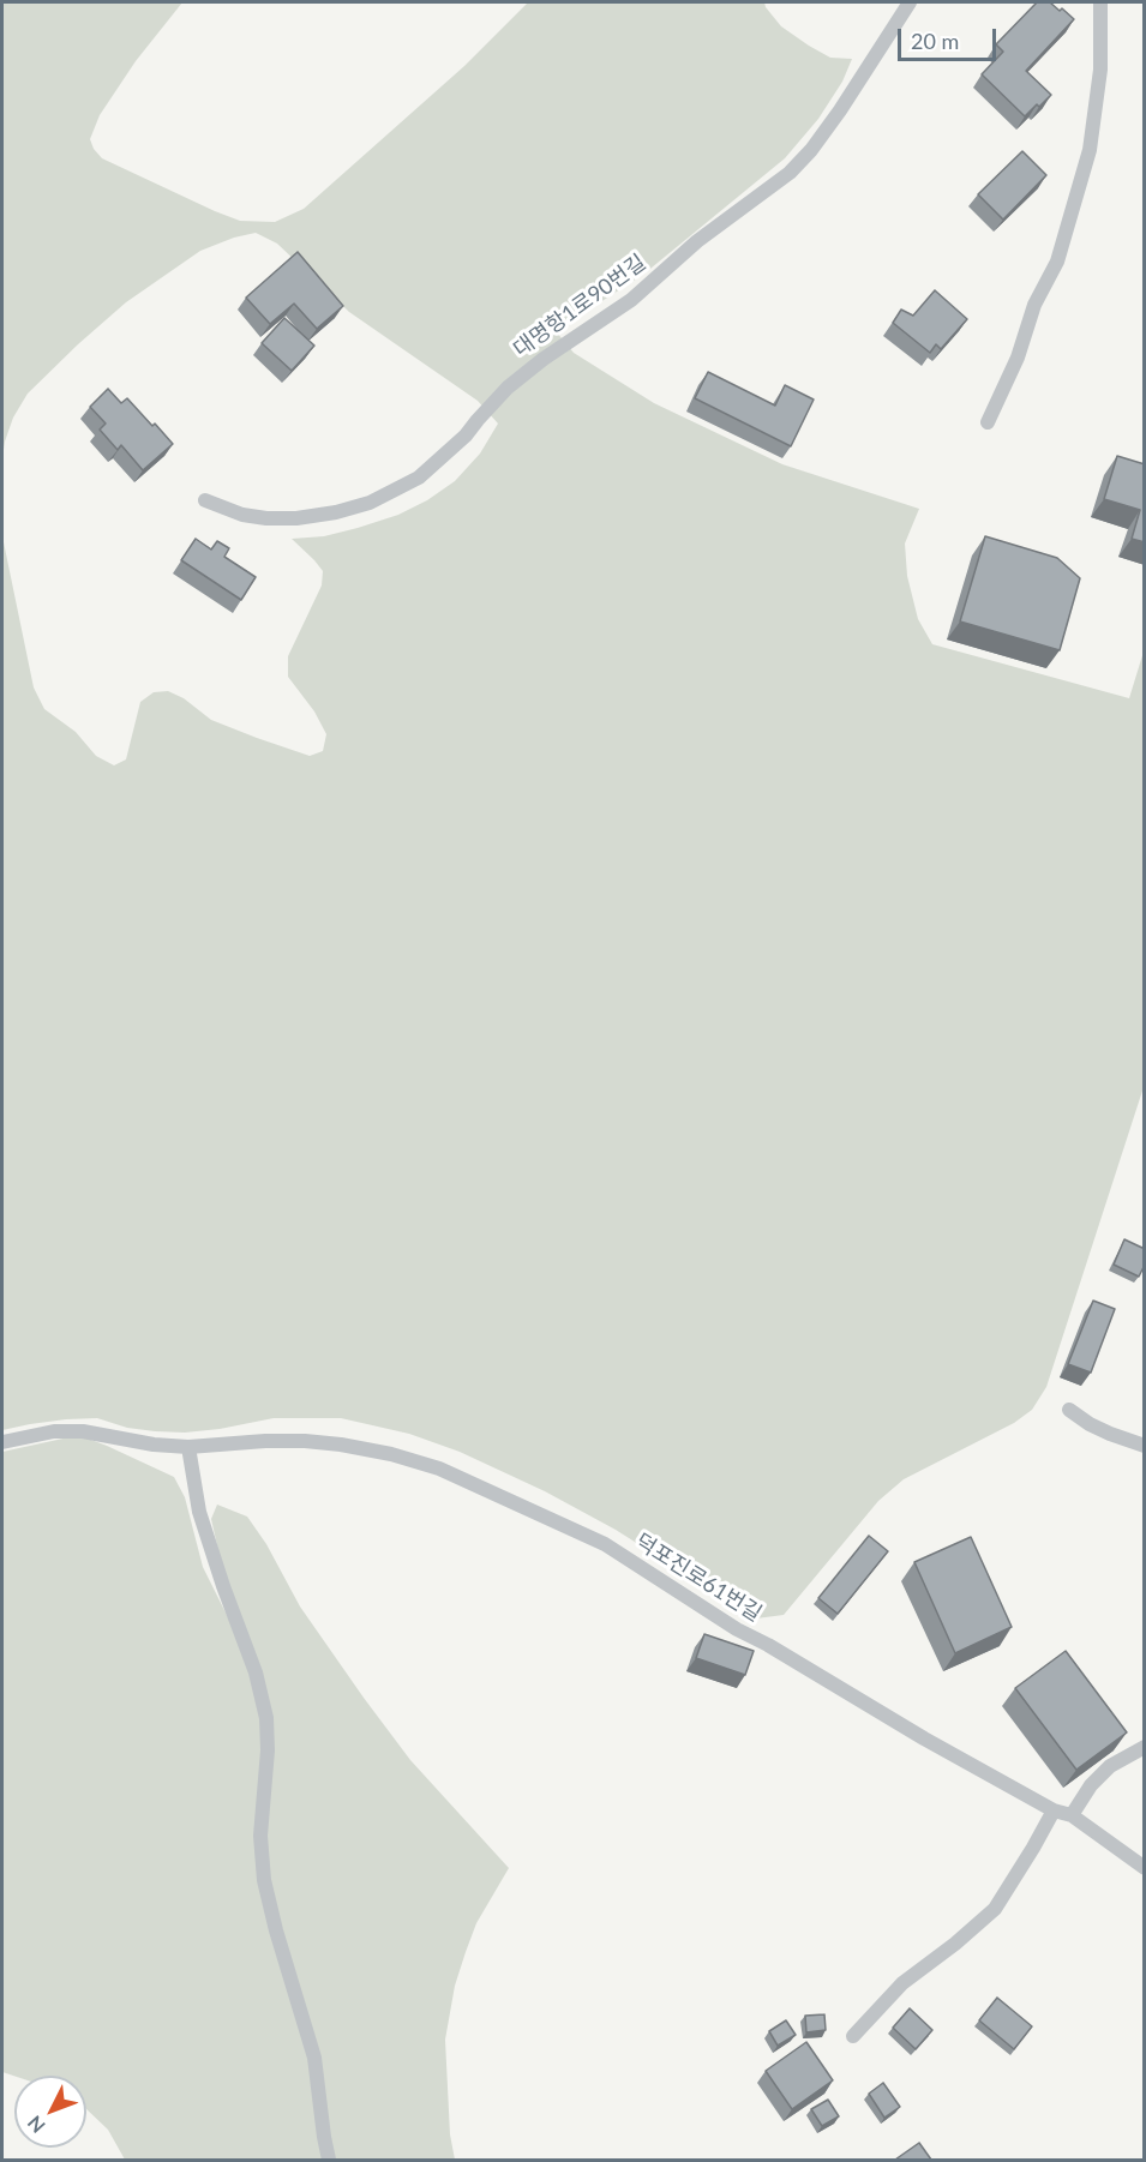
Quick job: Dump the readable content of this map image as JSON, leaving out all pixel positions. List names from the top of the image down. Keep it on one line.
{"streets":{"lane":["대명항1로90번길","덕포진로61번길"]},"scale_bar":"20 m","north":"bottom left"}
